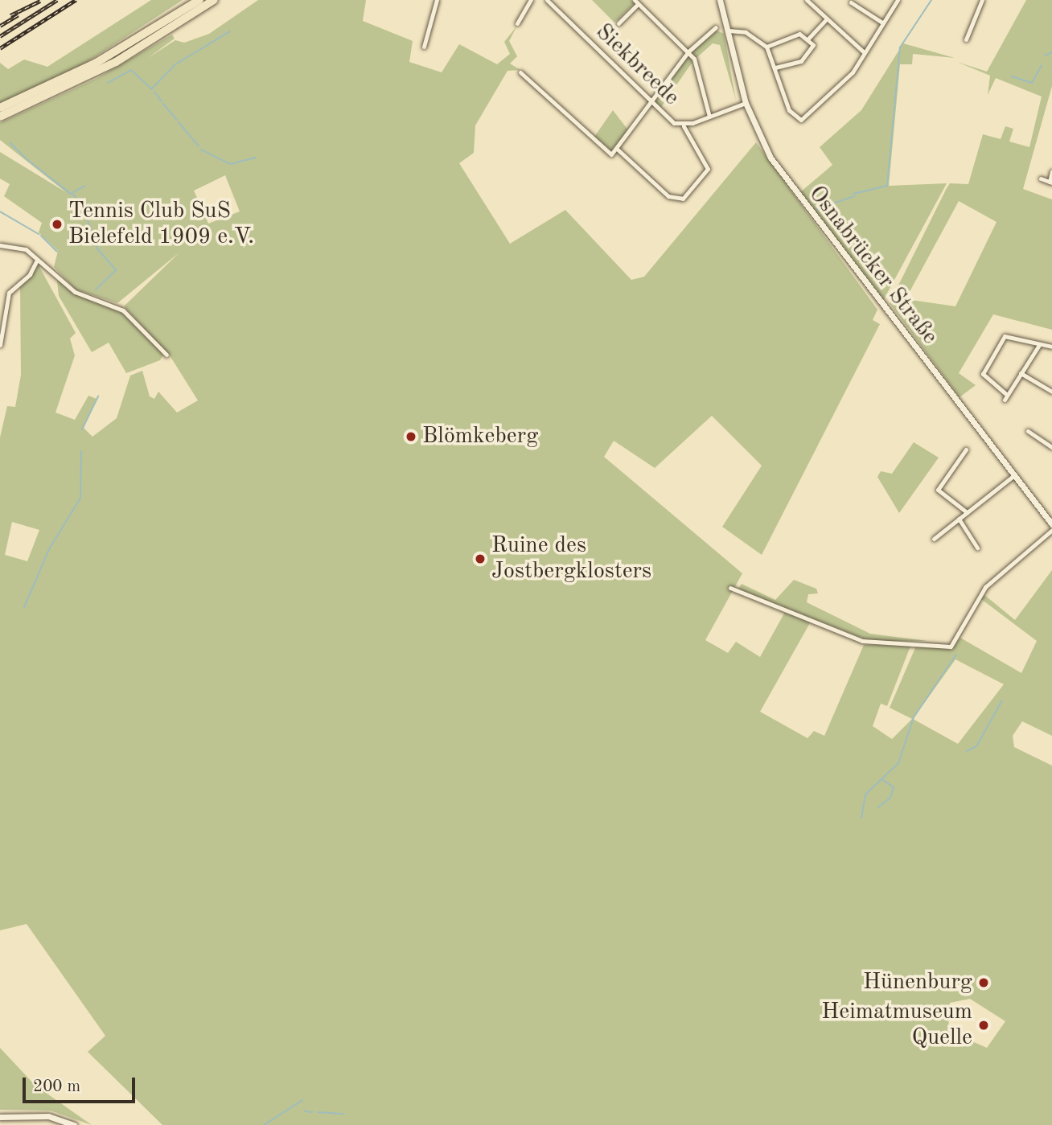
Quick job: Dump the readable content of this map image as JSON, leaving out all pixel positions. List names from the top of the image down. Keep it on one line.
{"streets":{"main road":["Osnabrücker Straße"],"street":["Siekbreede"]},"crossings":[["Siekbreede","Osnabrücker Straße"]],"places":["Tennis Club SuS Bielefeld 1909 e.V.","Blömkeberg","Ruine des Jostbergklosters","Hünenburg","Heimatmuseum Quelle"],"scale_bar":"200 m"}
